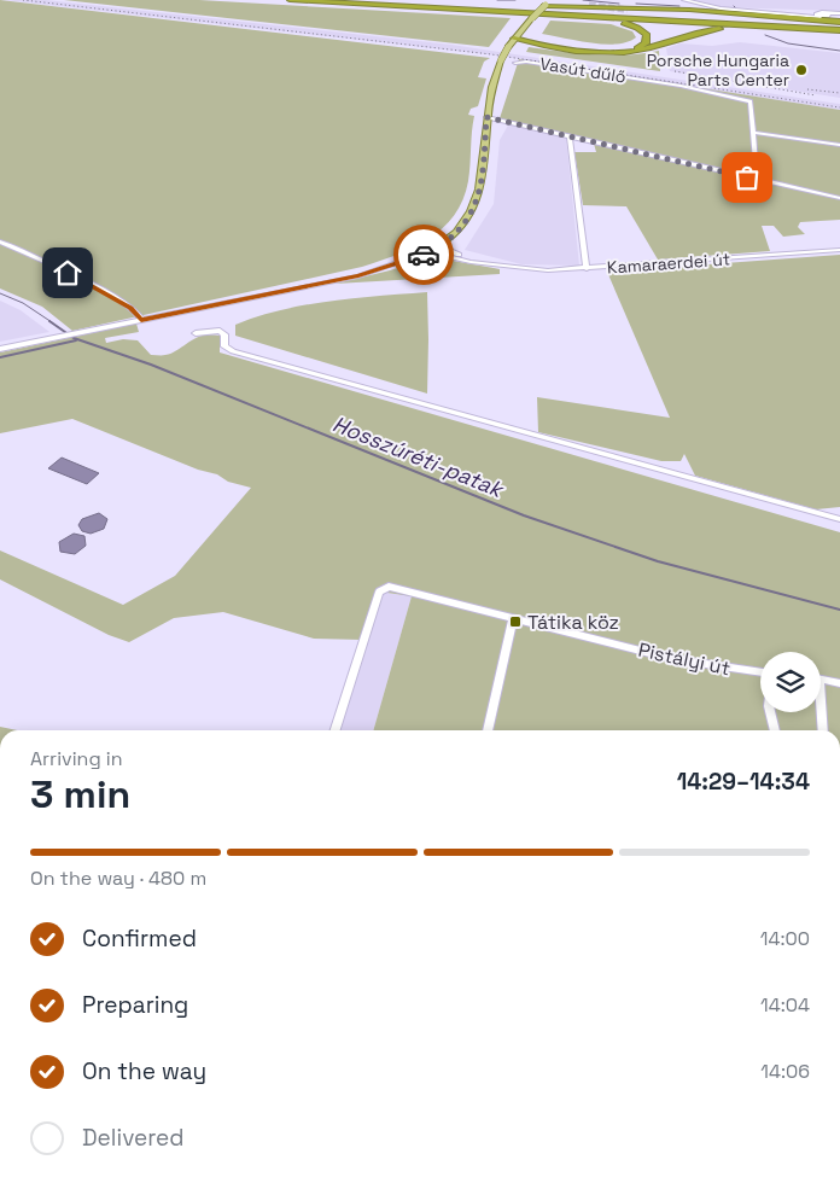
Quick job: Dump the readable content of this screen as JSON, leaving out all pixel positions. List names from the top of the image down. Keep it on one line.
{"streets":{"street":["Vasút dűlő","Kamaraerdei út","Pistályi út"]},"water":["Hosszúréti-patak"],"places":{"other":["Porsche Hungaria Parts Center"],"transit":["Tátika köz"]},"page":{"heading":["3 min","Arriving in","14:29–14:34"],"bar":"On the way · 480 m","list":[["Confirmed","14:00"],["Preparing","14:04"],["On the way","14:06"],"Delivered"]}}
